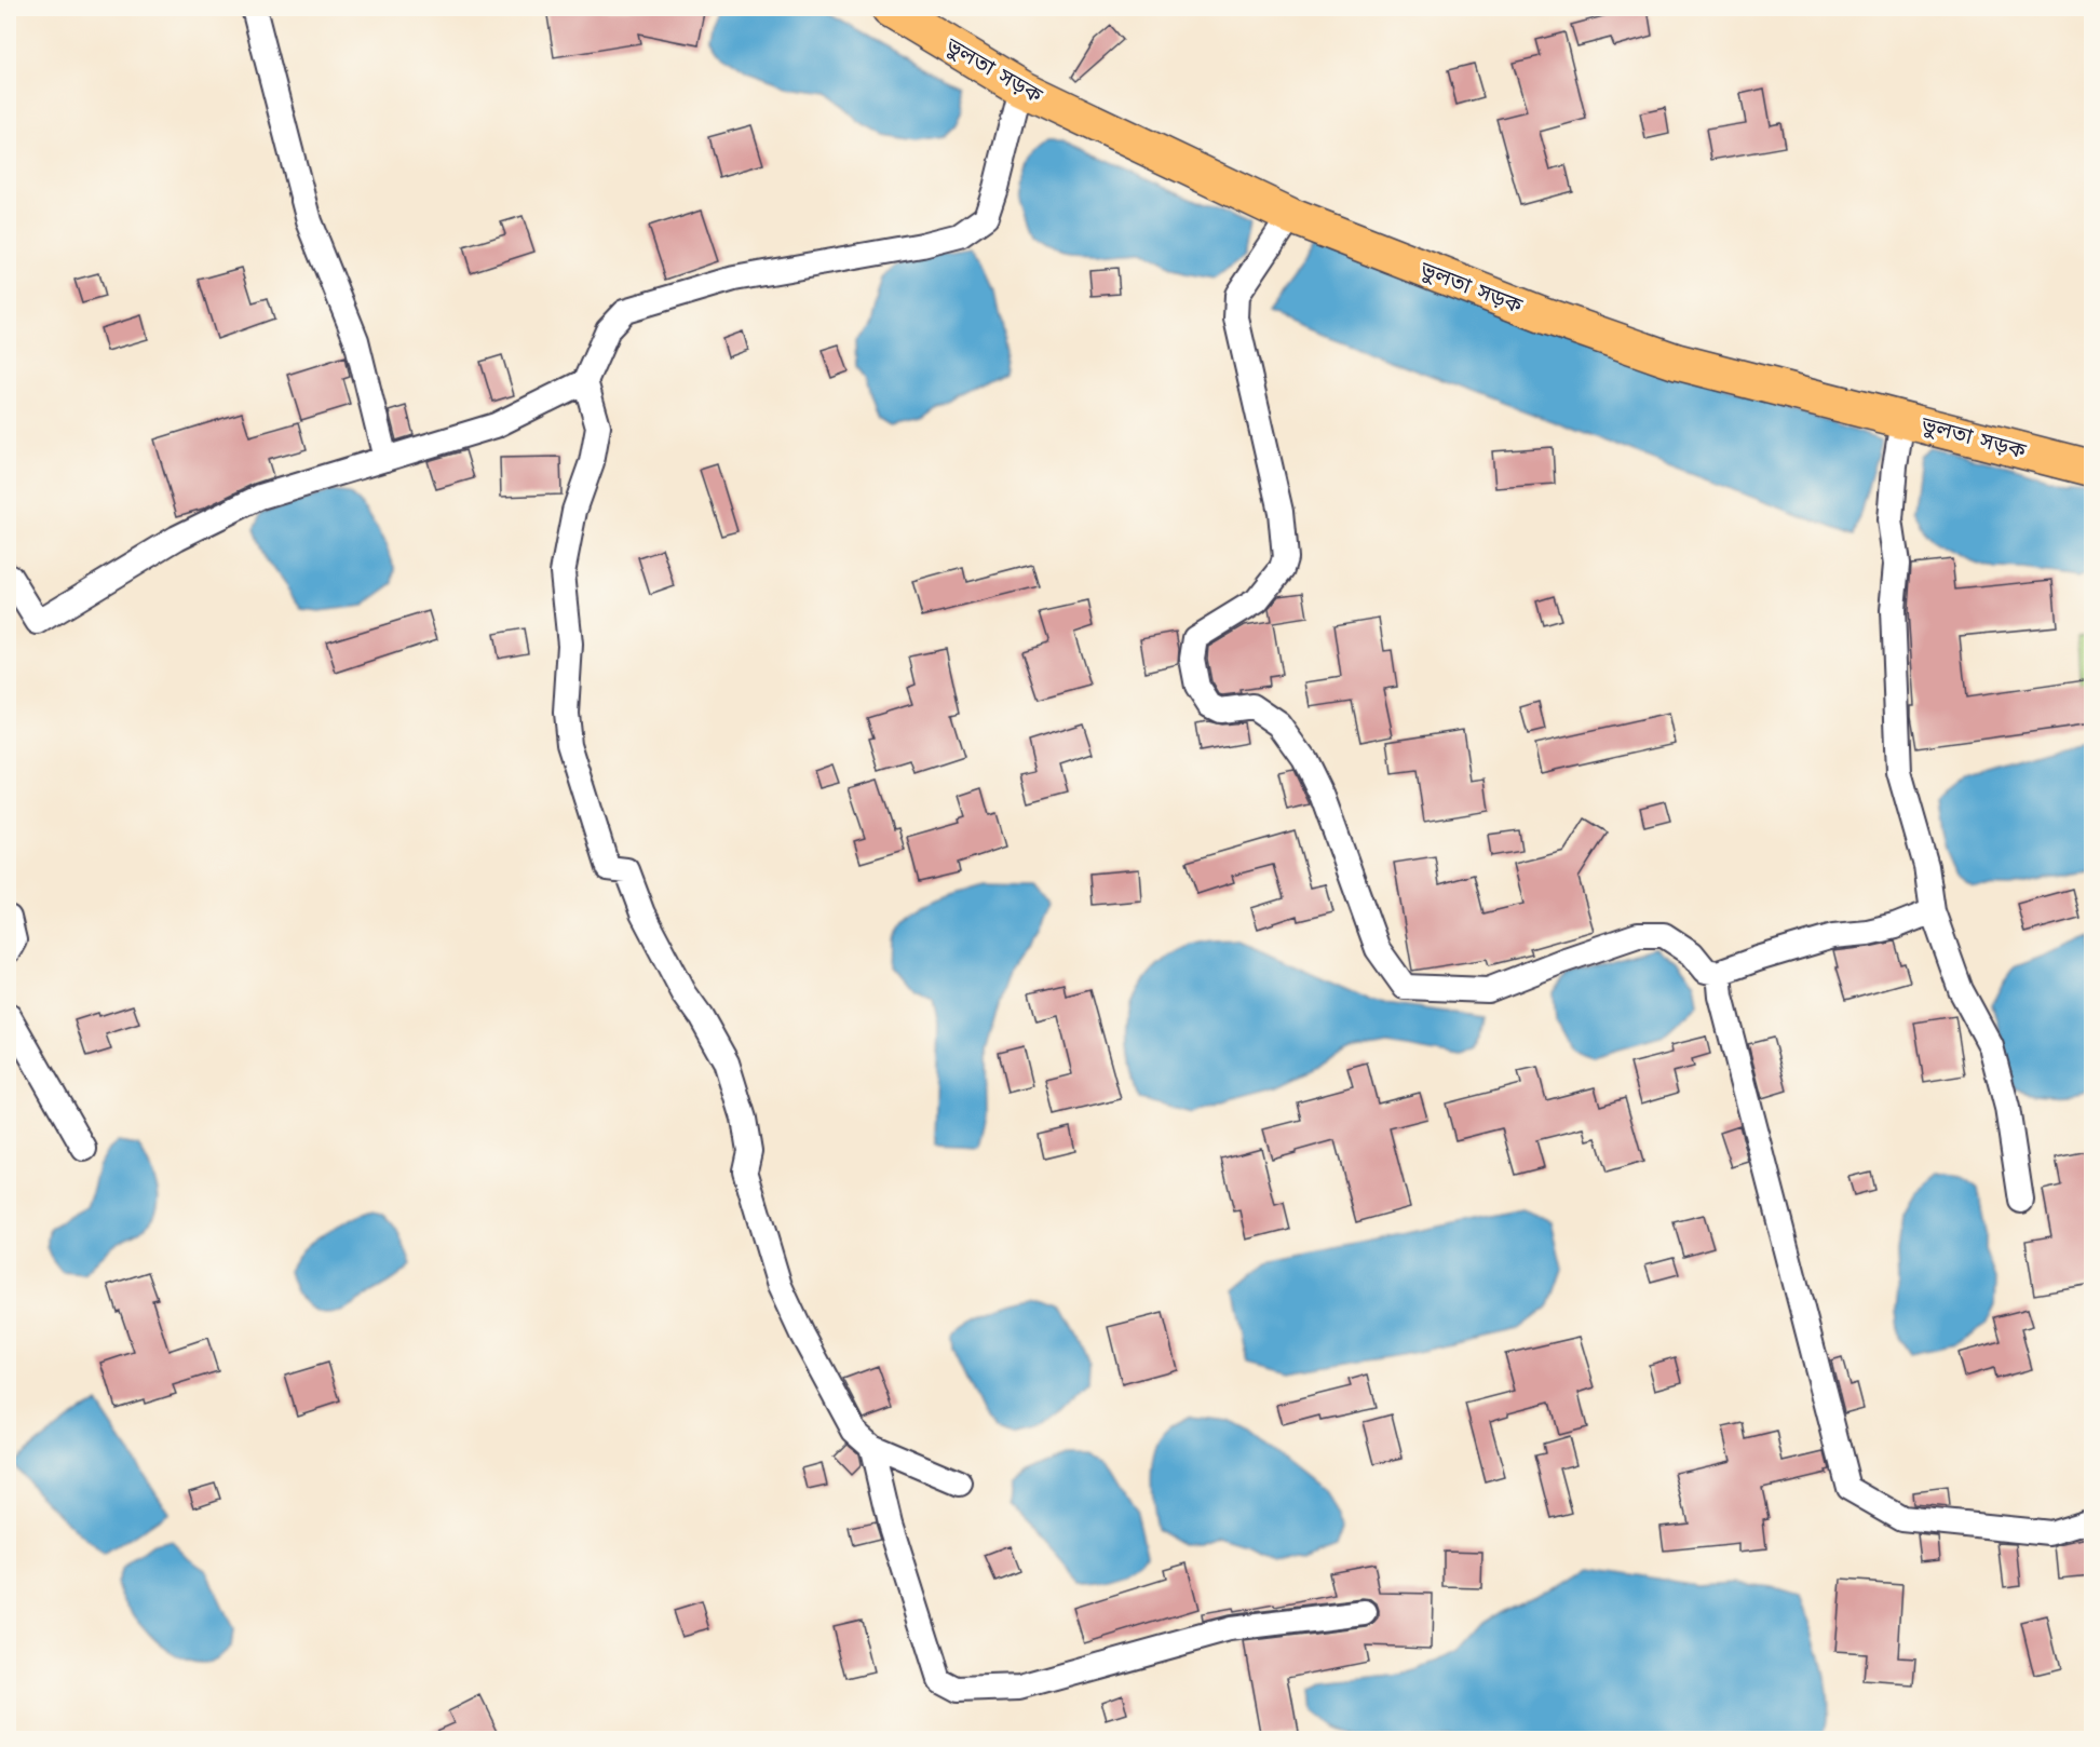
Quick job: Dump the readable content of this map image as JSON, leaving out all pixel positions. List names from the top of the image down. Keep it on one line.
{"streets":{"highway":["ভুলতা সড়ক"]}}
